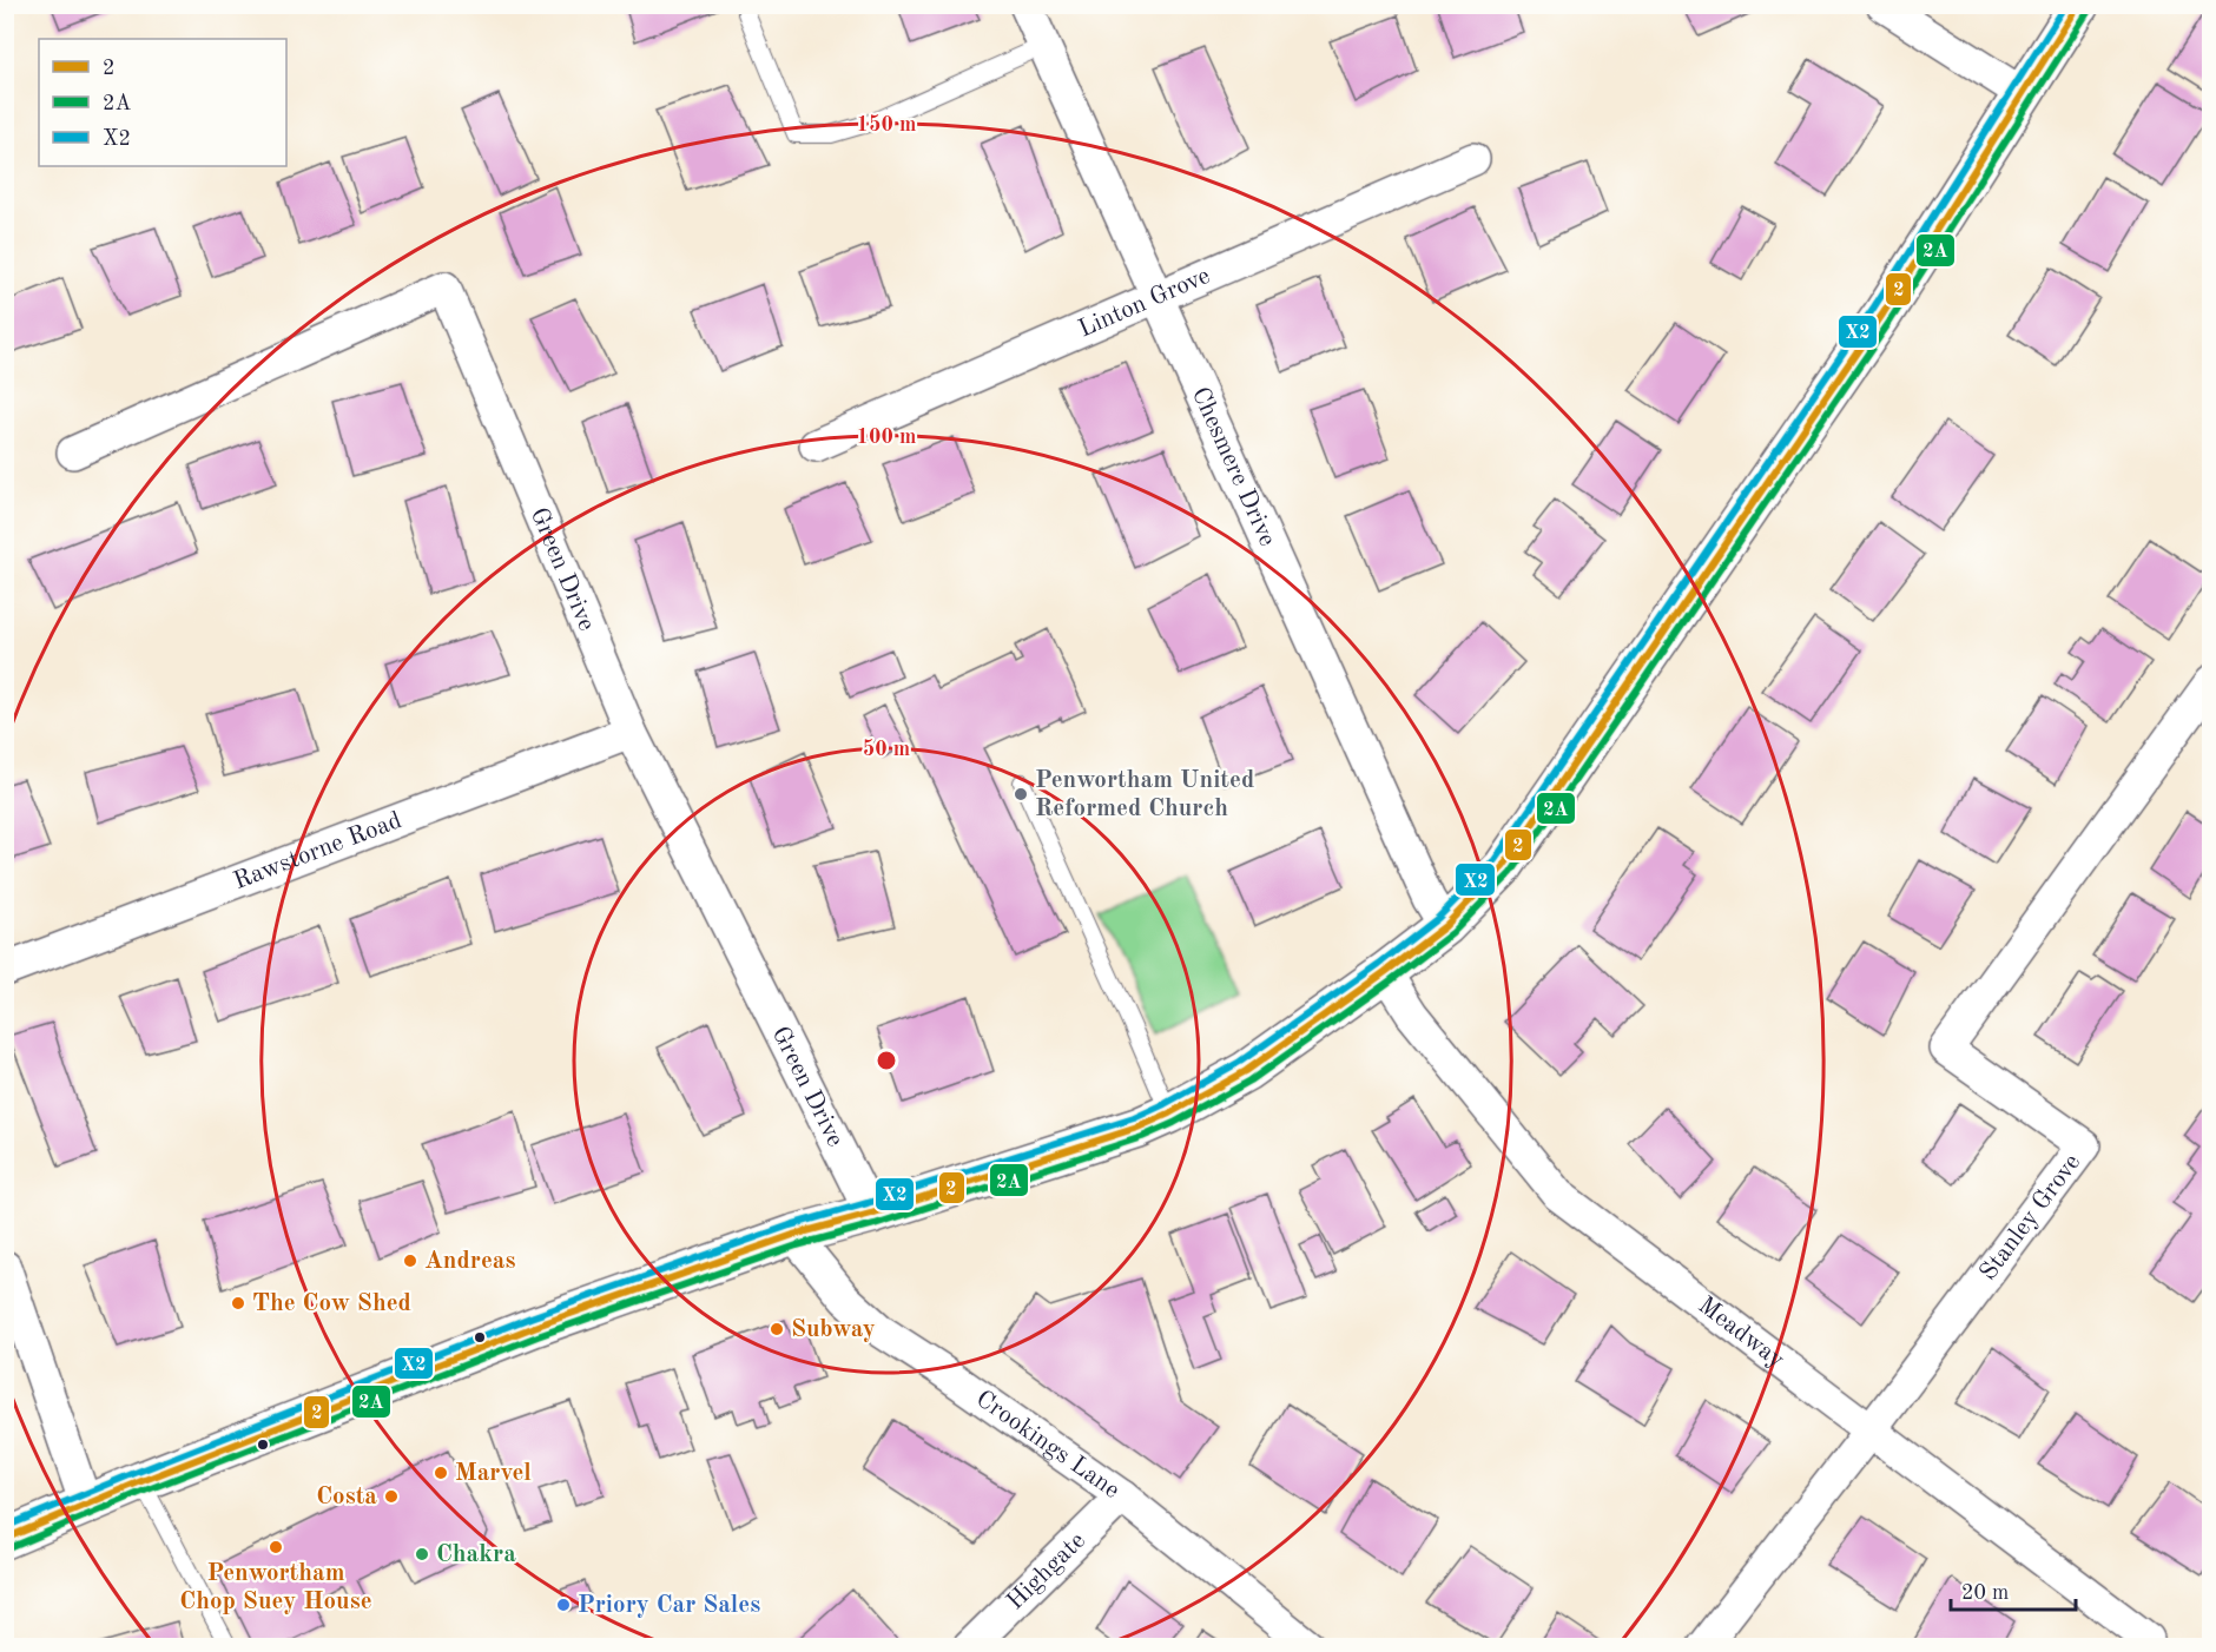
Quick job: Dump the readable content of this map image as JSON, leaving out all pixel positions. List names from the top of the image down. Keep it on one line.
{"streets":{"street":["Linton Grove","Chesmere Drive","Green Drive","Rawstorne Road","Stanley Grove","Meadway","Crookings Lane","Highgate"]},"crossings":[["Linton Grove","Chesmere Drive"],["Green Drive","Rawstorne Road"],["Stanley Grove","Meadway"],["Crookings Lane","Highgate"]],"places":["Penwortham United Reformed Church","Andreas","The Cow Shed","Subway","Marvel","Costa","Penwortham Chop Suey House","Chakra","Priory Car Sales"],"lines":["transit line 2","transit line X2","transit line 2A"],"legend":["2","2A","X2"],"scale_bar":"20 m","rings":["150 m","100 m","50 m"]}
